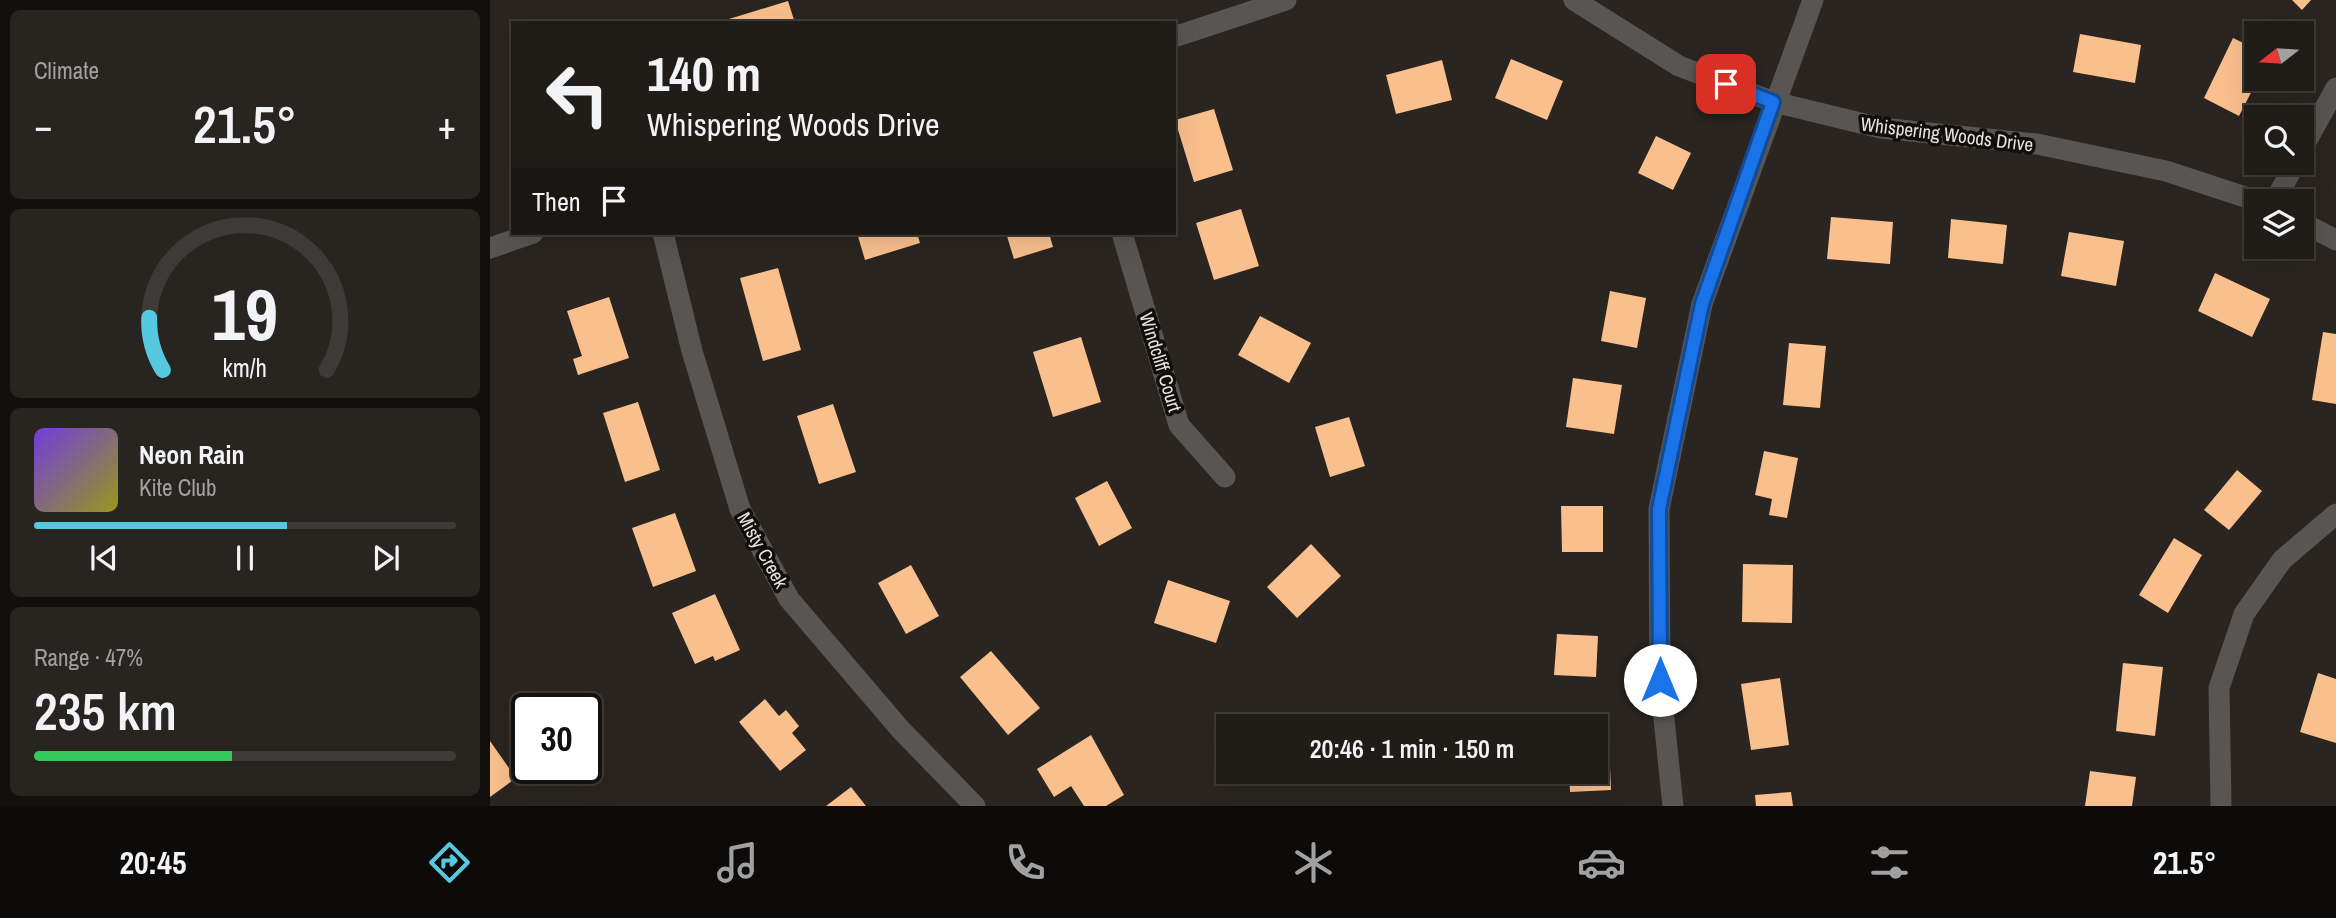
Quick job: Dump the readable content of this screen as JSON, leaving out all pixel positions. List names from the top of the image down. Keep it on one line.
{"streets":{"street":["Whispering Woods Drive","Windcliff Court","Misty Creek"]},"north":"left","page":{"tile":["Climate",["Range · 47%","235 km"]],"turn":["140 m","Whispering Woods Drive"],"heat":["−","21.5°","+"],"then":"Then","song":["Neon Rain","Kite Club"],"limit":"30","trip":"20:46 · 1 min · 150 m","tabs":["20:45","21.5°"],"gauge":["19","km/h"]}}
